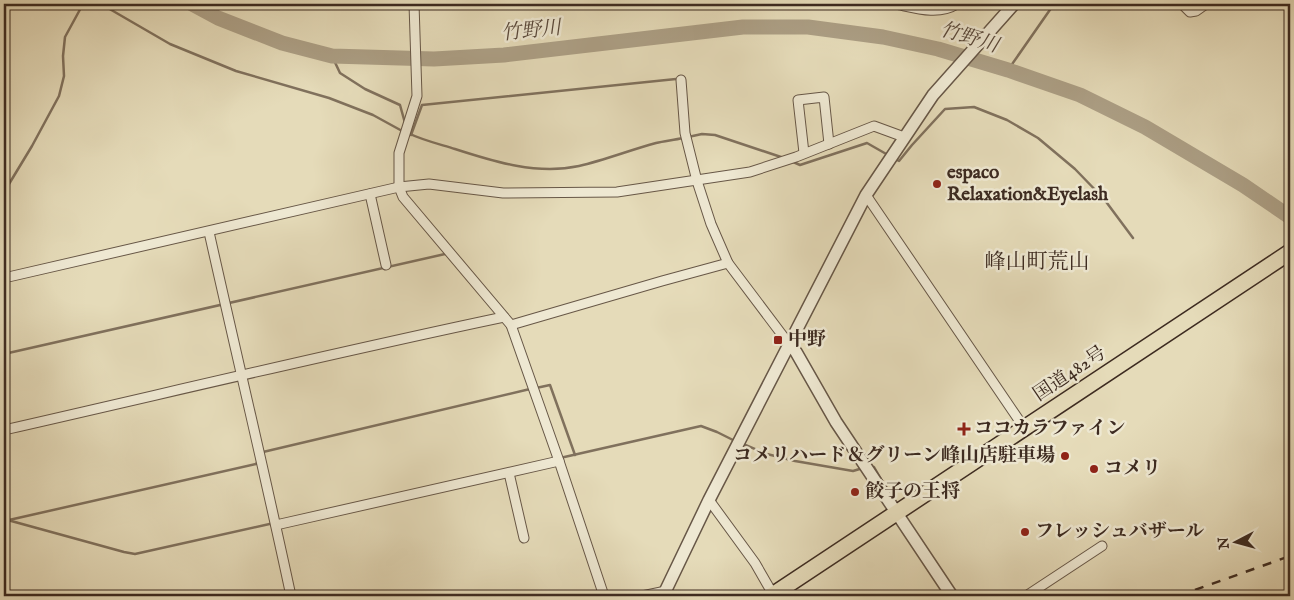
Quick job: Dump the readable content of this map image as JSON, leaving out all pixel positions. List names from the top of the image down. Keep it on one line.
{"streets":{"highway":["国道482号"]},"districts":["峰山町荒山"],"water":["竹野川"],"places":{"other":["espaco Relaxation&Eyelash","コメリハード＆グリーン峰山店駐車場","コメリ","餃子の王将","フレッシュバザール"],"transit":["中野"],"health":["ココカラファイン"]},"north":"left"}
